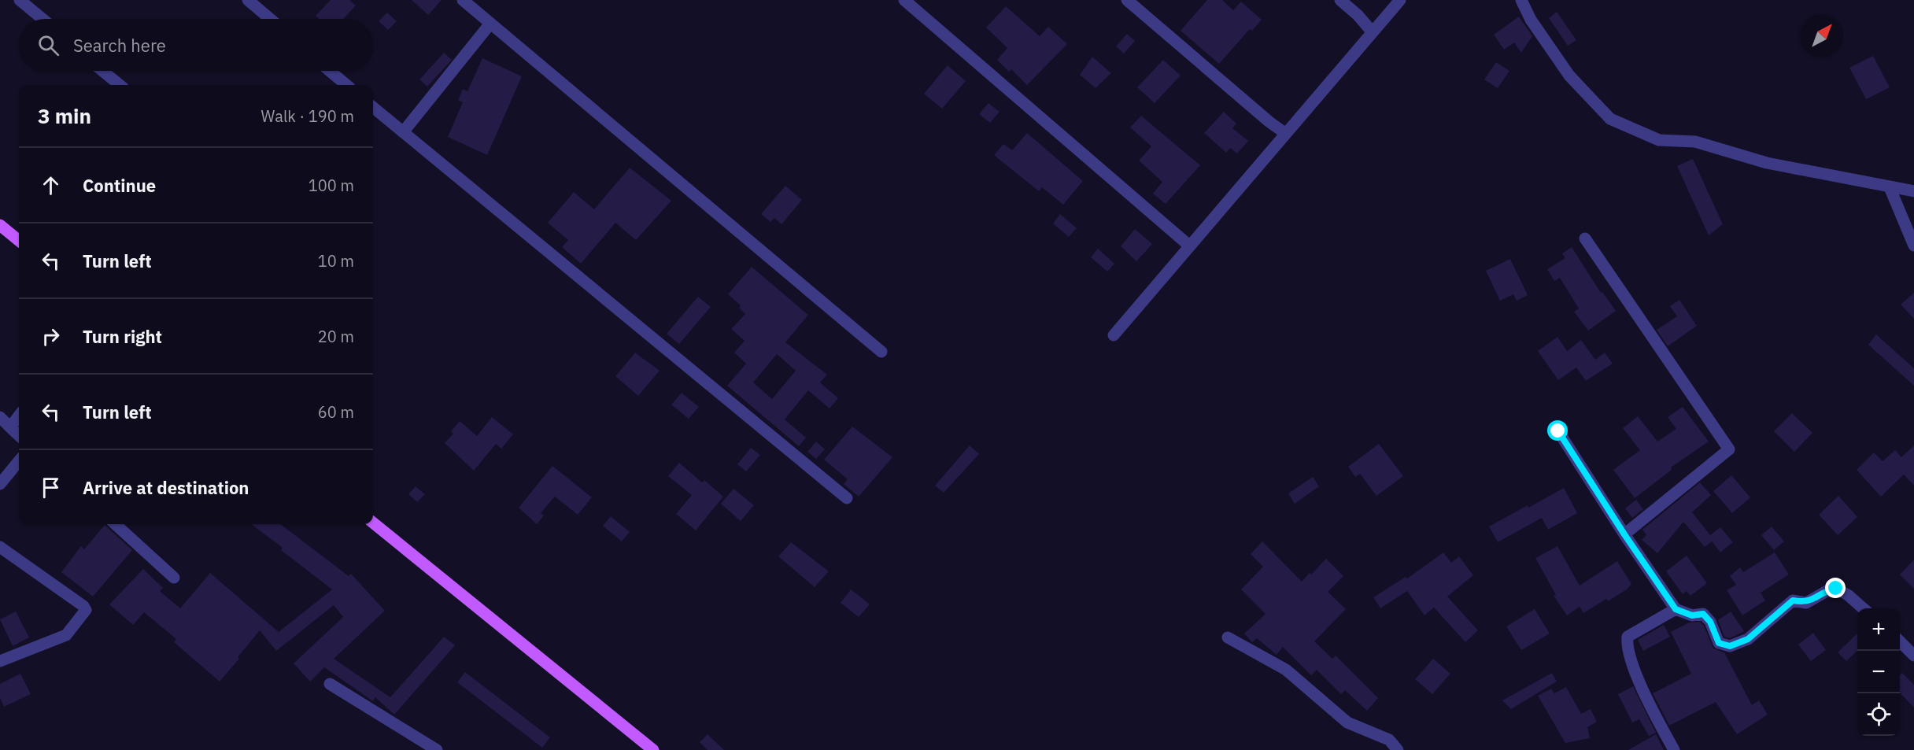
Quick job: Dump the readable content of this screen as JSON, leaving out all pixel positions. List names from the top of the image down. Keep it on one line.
{"north":"top right","page":{"search":"Search here","heading":["3 min","Walk · 190 m"],"list":[["Continue","100 m"],["Turn left","10 m"],["Turn right","20 m"],["Turn left","60 m"],"Arrive at destination"],"map_buttons":["+","−"]}}
